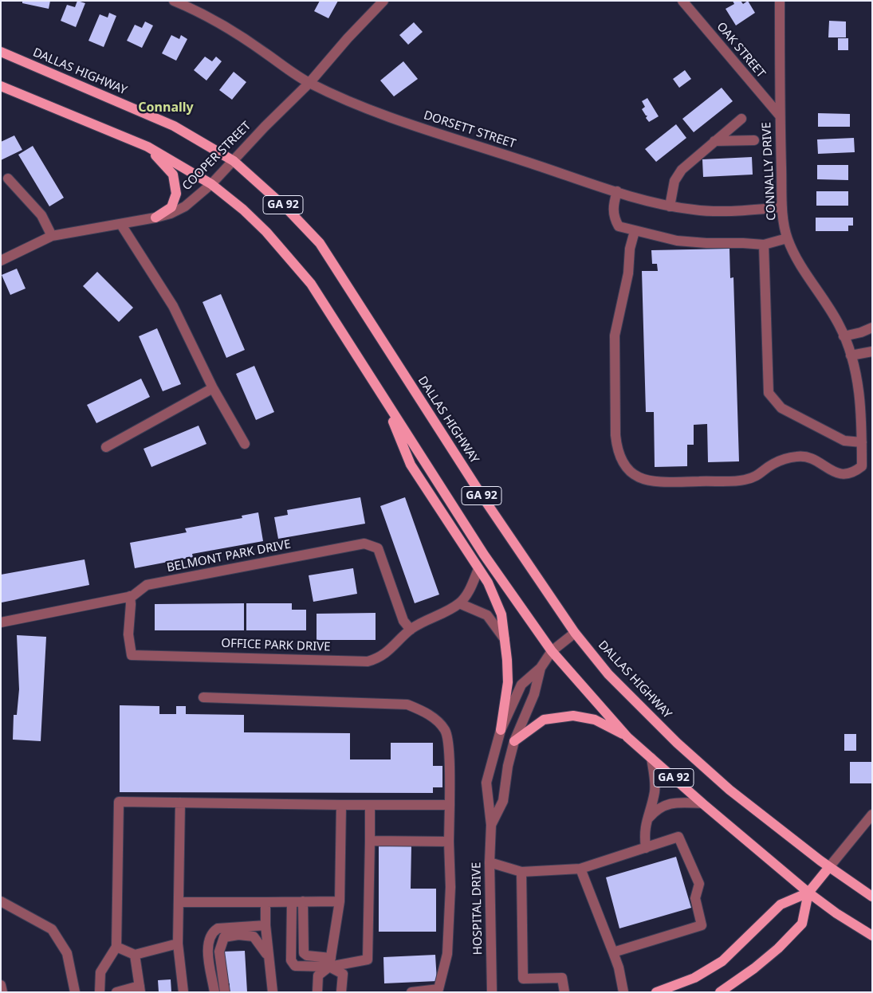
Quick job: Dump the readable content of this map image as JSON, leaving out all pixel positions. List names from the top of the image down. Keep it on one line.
{"streets":{"main road":["DALLAS HIGHWAY","GA 92"],"street":["OAK STREET","DORSETT STREET","COOPER STREET","CONNALLY DRIVE","BELMONT PARK DRIVE","OFFICE PARK DRIVE","HOSPITAL DRIVE"]},"crossings":[["OAK STREET","CONNALLY DRIVE"],["DALLAS HIGHWAY","COOPER STREET"],["DALLAS HIGHWAY","GA 92"],["DALLAS HIGHWAY","HOSPITAL DRIVE"],["DORSETT STREET","COOPER STREET"],["DORSETT STREET","CONNALLY DRIVE"],["COOPER STREET","GA 92"],["GA 92","HOSPITAL DRIVE"],["BELMONT PARK DRIVE","OFFICE PARK DRIVE"]],"districts":["Connally"]}
